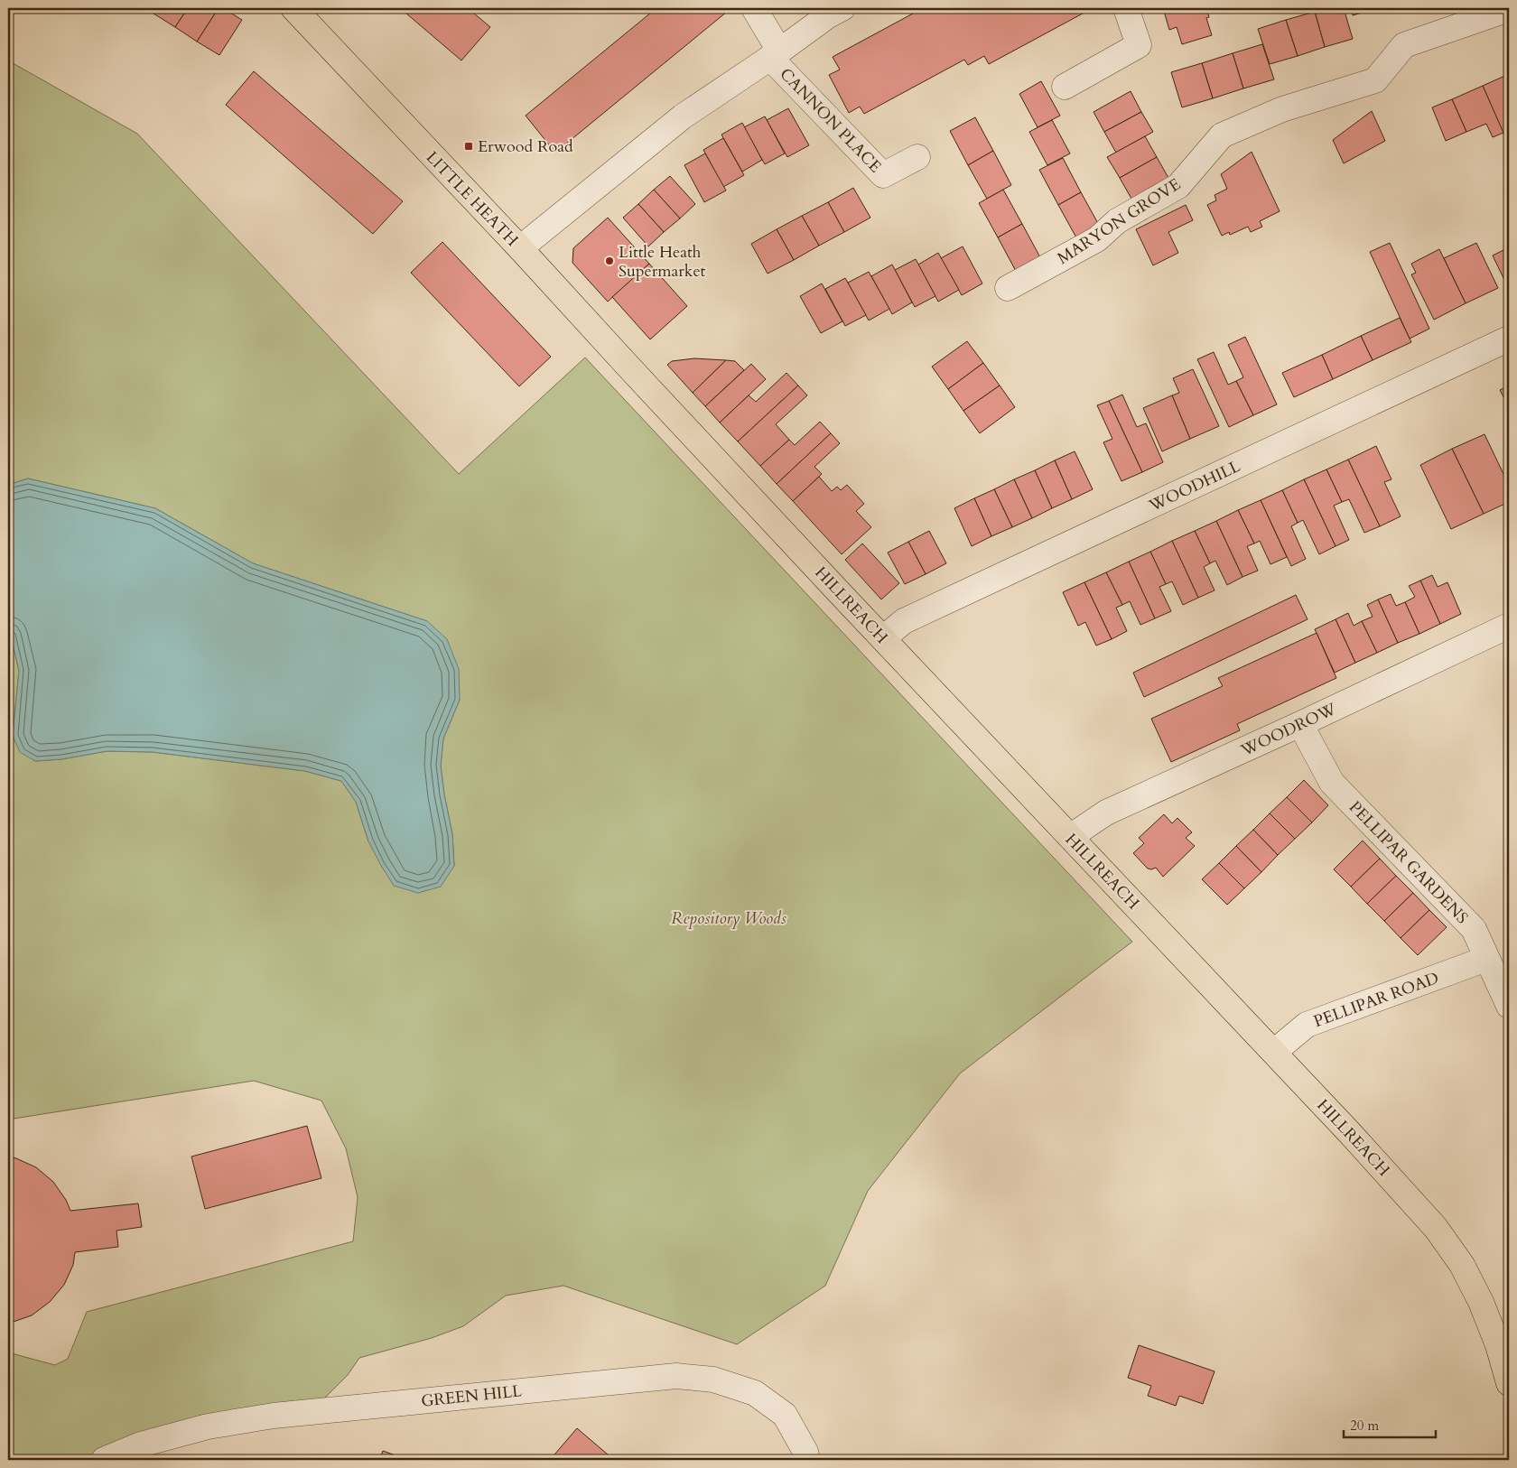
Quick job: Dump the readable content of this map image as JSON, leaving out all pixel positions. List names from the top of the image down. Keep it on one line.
{"streets":{"main road":["LITTLE HEATH","HILLREACH"],"street":["CANNON PLACE","MARYON GROVE","WOODHILL","WOODROW","PELLIPAR GARDENS","PELLIPAR ROAD","GREEN HILL"]},"crossings":[["LITTLE HEATH","HILLREACH"],["WOODHILL","HILLREACH"],["HILLREACH","WOODROW"],["HILLREACH","PELLIPAR ROAD"],["WOODROW","PELLIPAR GARDENS"],["PELLIPAR GARDENS","PELLIPAR ROAD"]],"parks":["Repository Woods"],"places":{"transit":["Erwood Road"],"other":["Little Heath Supermarket"]},"scale_bar":"20 m"}
